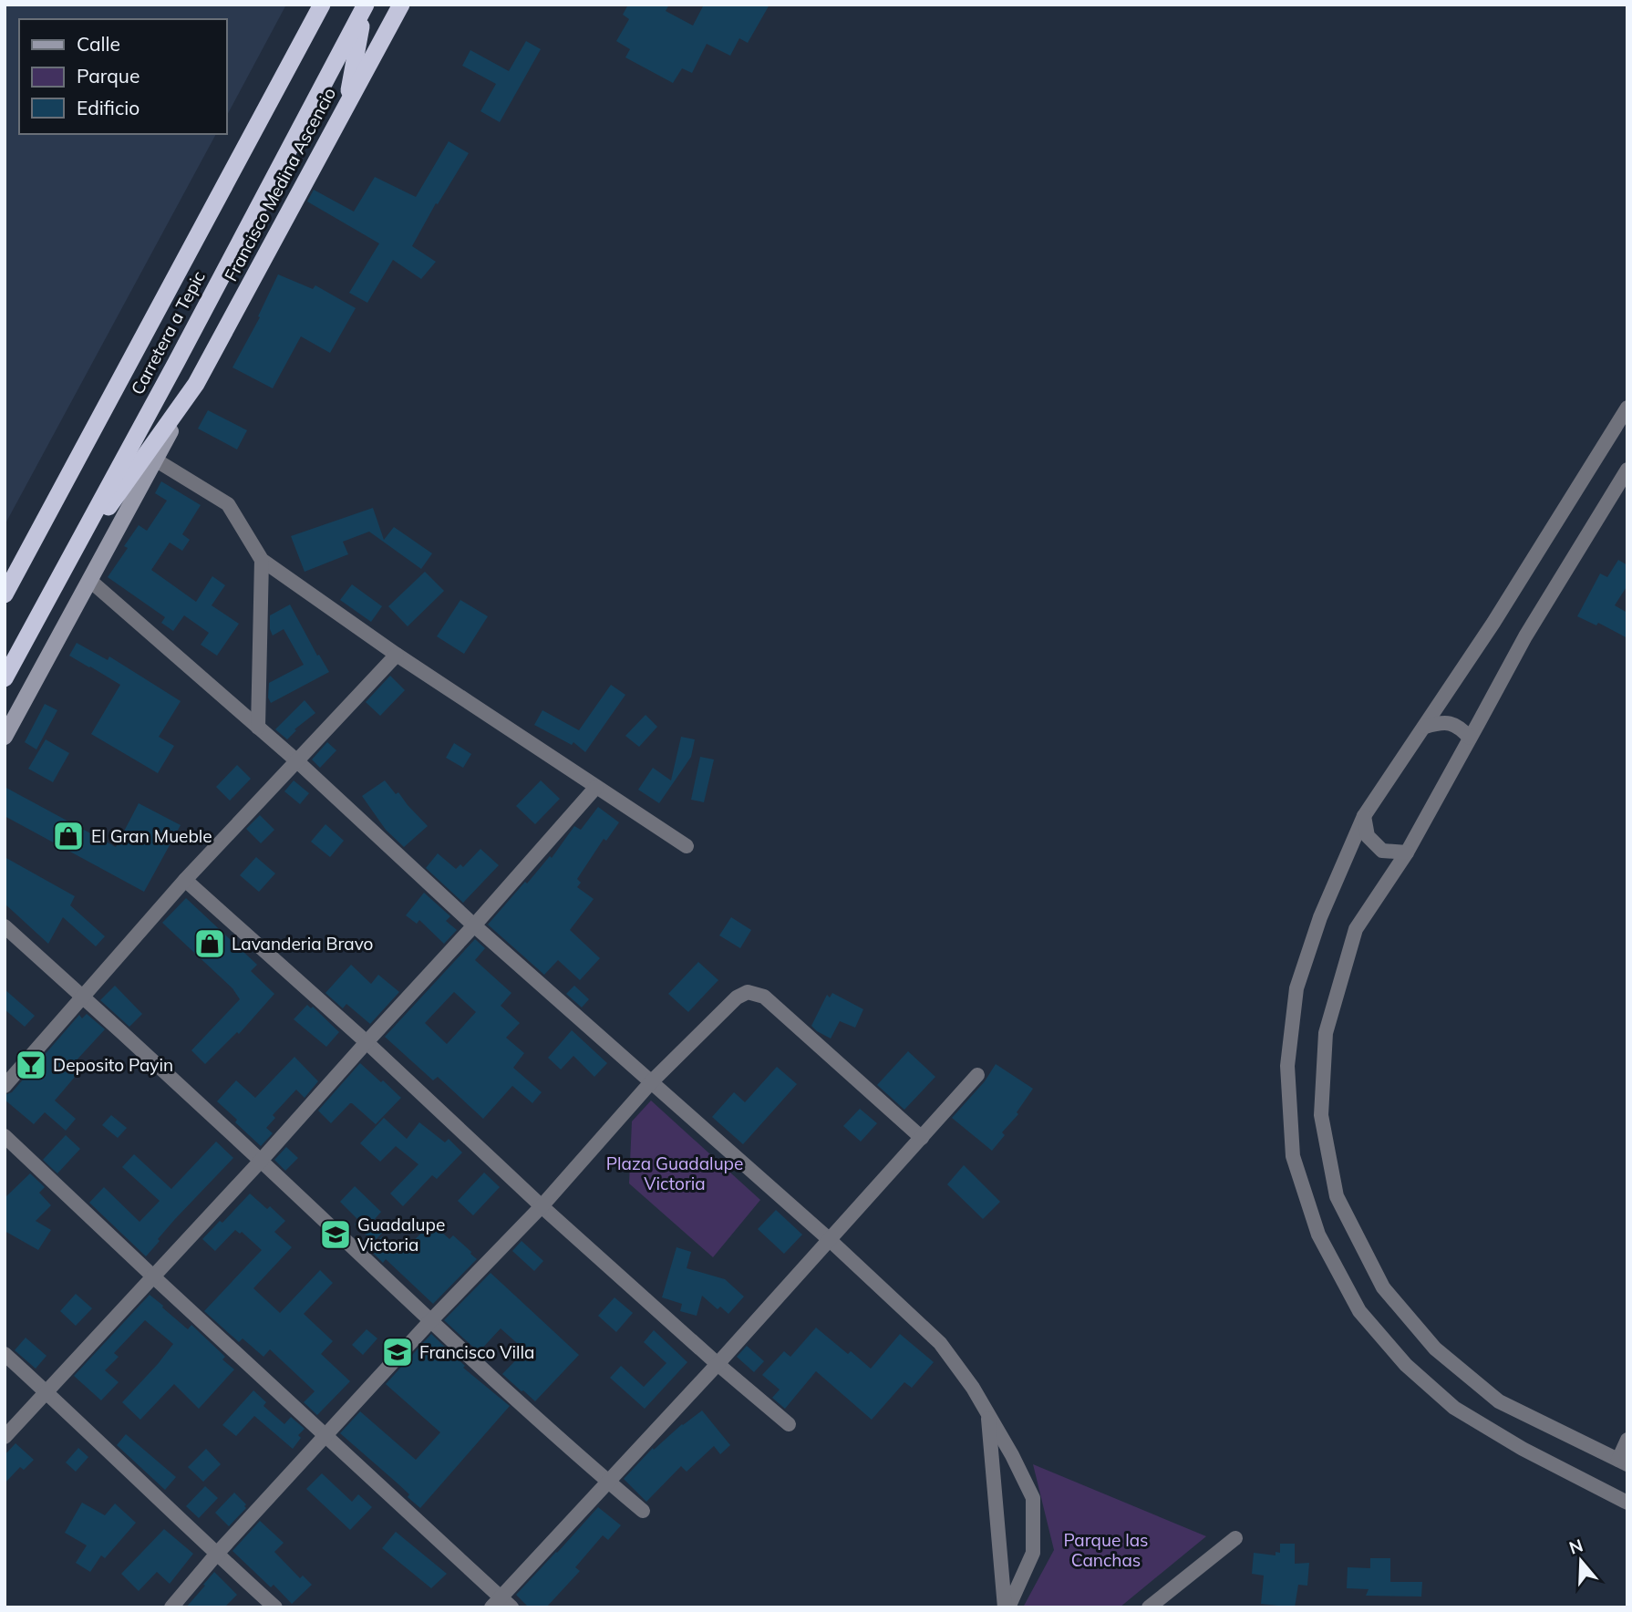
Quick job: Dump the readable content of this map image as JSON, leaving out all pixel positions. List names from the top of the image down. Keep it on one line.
{"streets":{"highway":["Francisco Medina Ascencio","Carretera a Tepic"]},"crossings":[["Francisco Medina Ascencio","Carretera a Tepic"]],"parks":["Plaza Guadalupe Victoria","Parque las Canchas"],"places":{"shop":["El Gran Mueble","Lavanderia Bravo"],"bar":["Deposito Payin"],"school or university":["Guadalupe Victoria","Francisco Villa"]},"legend":["Calle","Parque","Edificio"],"north":"top"}
